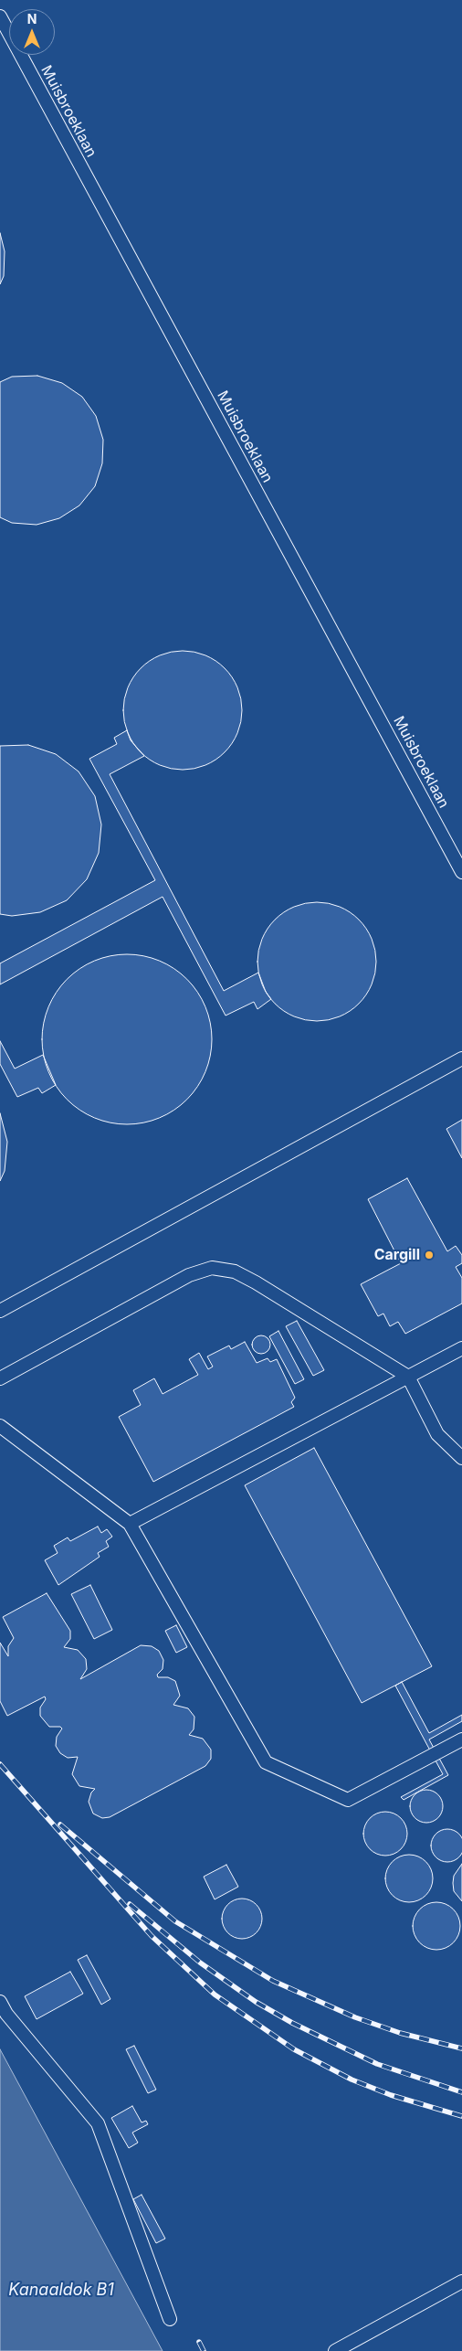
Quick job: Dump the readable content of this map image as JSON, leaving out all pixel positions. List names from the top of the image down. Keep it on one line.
{"streets":{"lane":["Muisbroeklaan"]},"water":["Kanaaldok B1"],"places":["Cargill"],"north":"top"}
